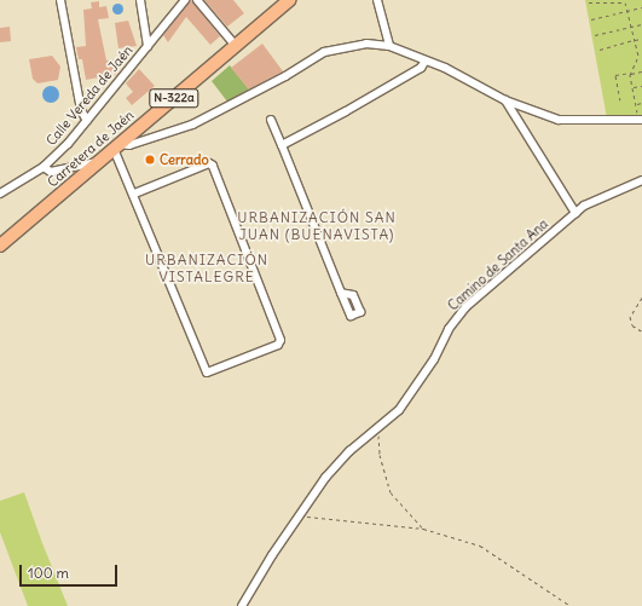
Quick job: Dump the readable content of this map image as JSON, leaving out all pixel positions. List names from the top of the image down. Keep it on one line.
{"streets":{"highway":["N-322a","Carretera de Jaén"],"street":["Calle Vereda de Jaén","Camino de Santa Ana"]},"districts":["URBANIZACIÓN SAN JUAN (BUENAVISTA)","URBANIZACIÓN VISTALEGRE"],"places":["Cerrado"],"scale_bar":"100 m"}
